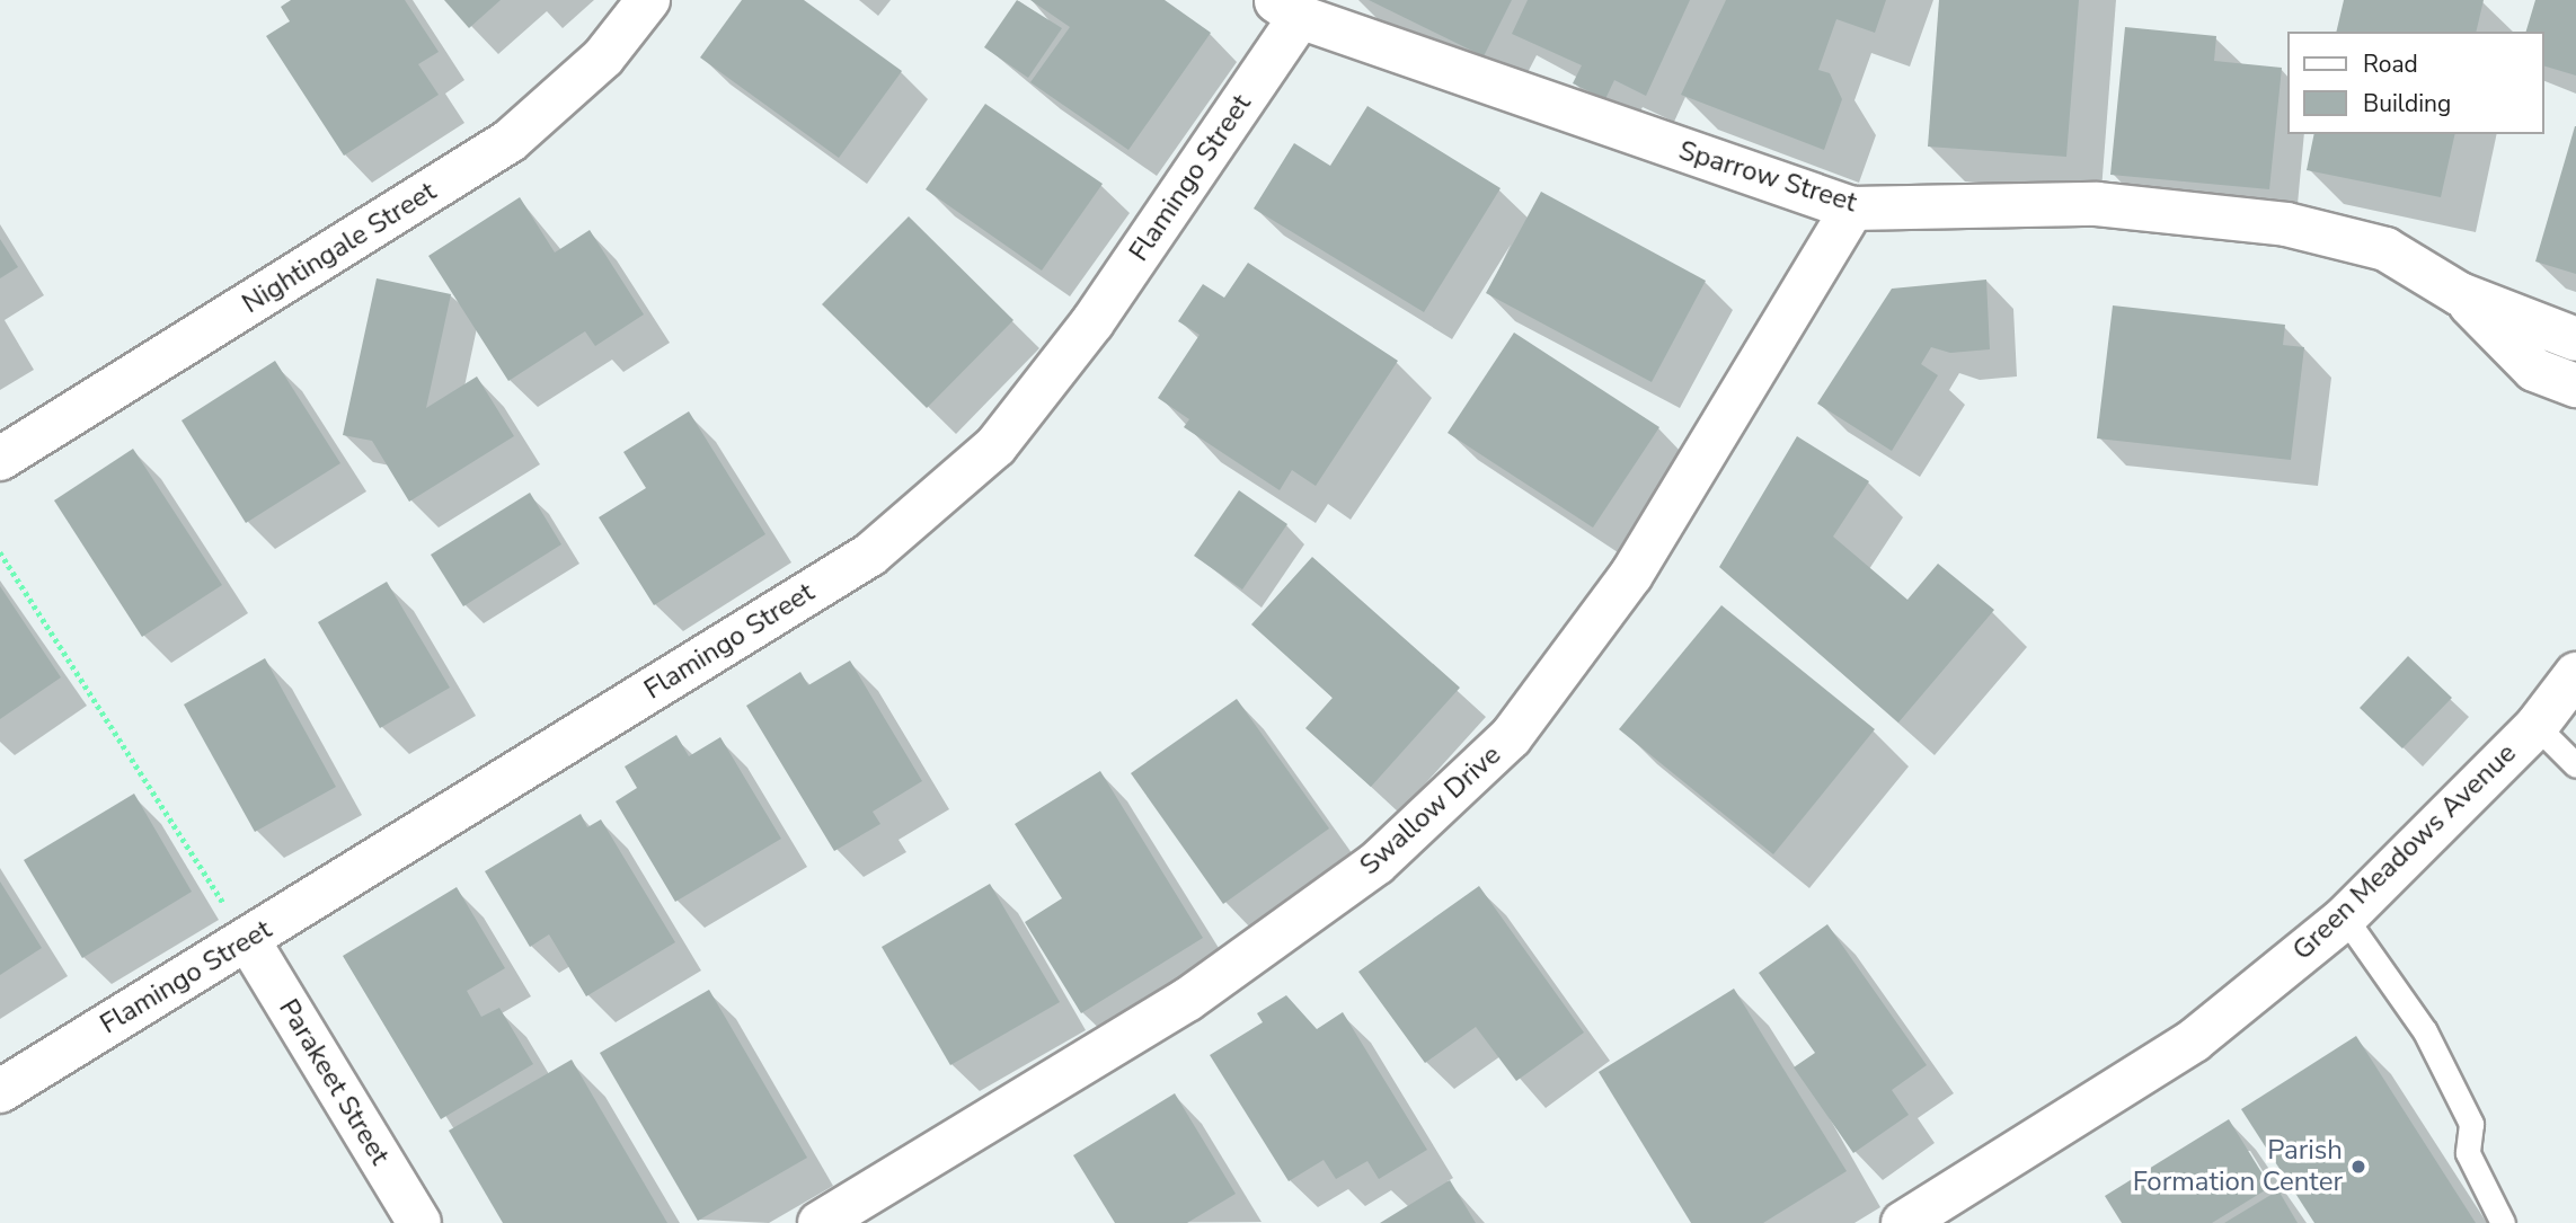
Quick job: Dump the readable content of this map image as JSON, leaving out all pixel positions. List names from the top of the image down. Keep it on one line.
{"streets":{"street":["Sparrow Street","Flamingo Street","Nightingale Street","Swallow Drive","Green Meadows Avenue","Parakeet Street"]},"crossings":[["Sparrow Street","Flamingo Street"],["Sparrow Street","Swallow Drive"],["Flamingo Street","Parakeet Street"]],"places":["Parish Formation Center"],"legend":["Road","Building"]}
